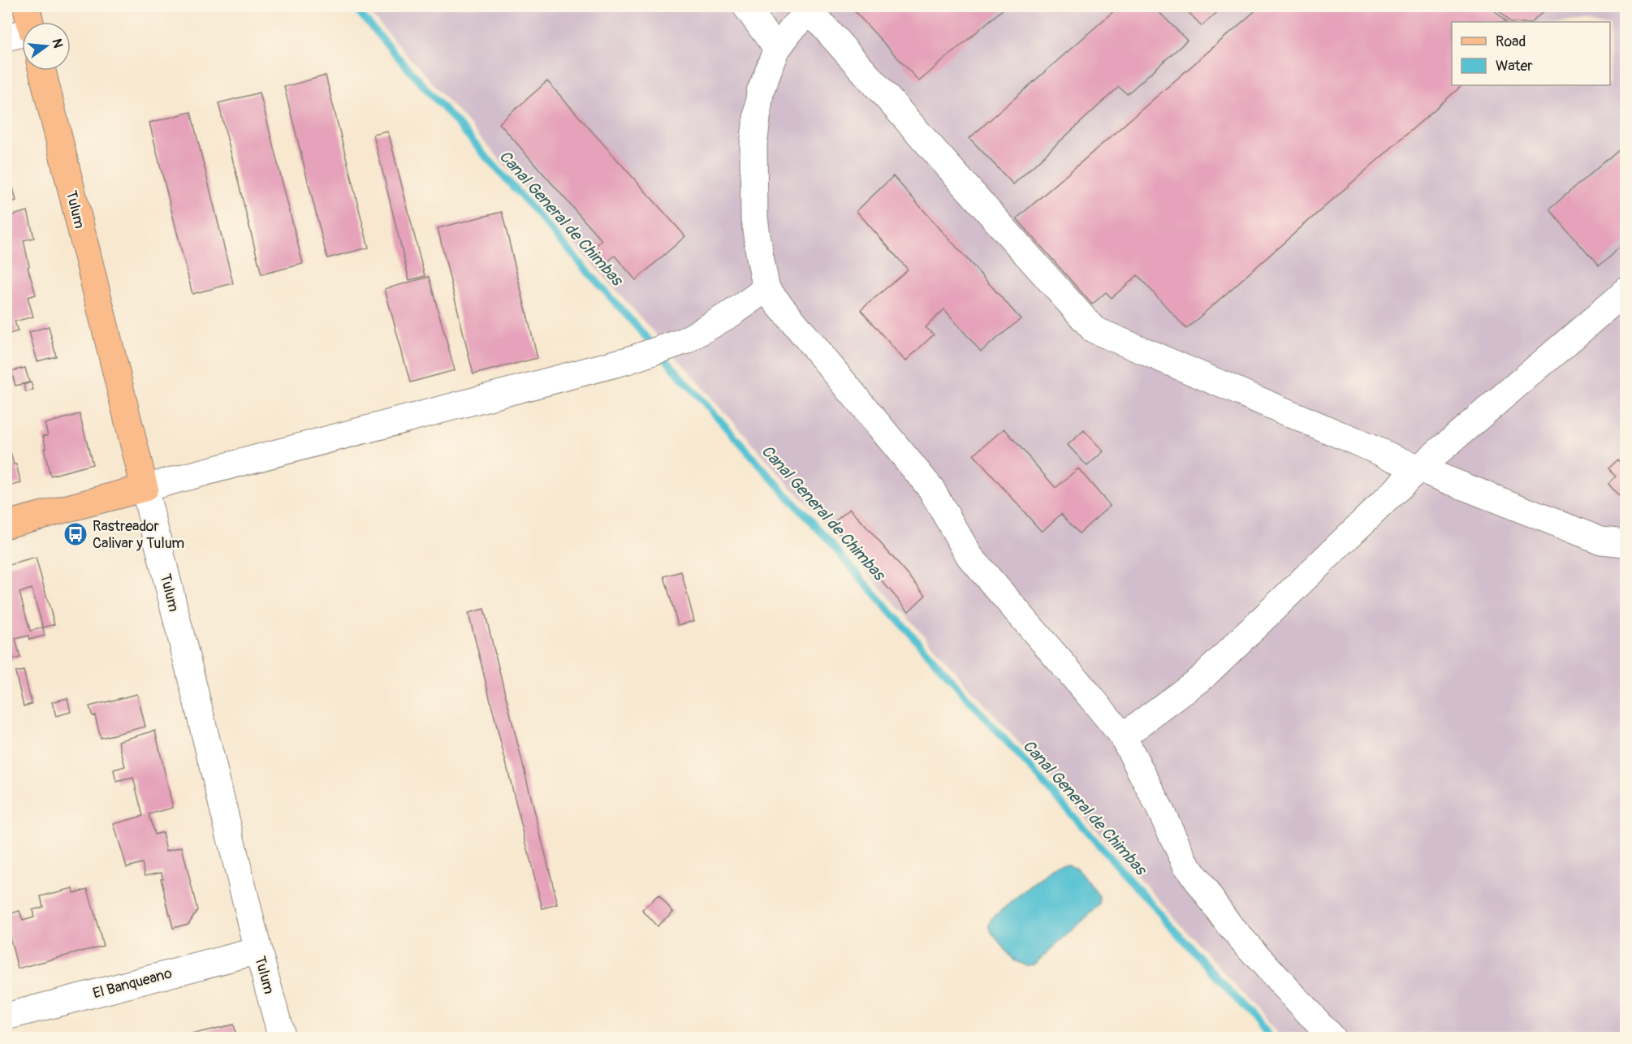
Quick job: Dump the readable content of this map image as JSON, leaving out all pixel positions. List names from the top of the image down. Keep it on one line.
{"streets":{"main road":["Tulum"],"street":["El Banqueano"]},"crossings":[["Tulum","El Banqueano"]],"water":["Canal General de Chimbas"],"places":{"bus stop":["Rastreador Calivar y Tulum"]},"legend":["Road","Water"],"north":"right"}
